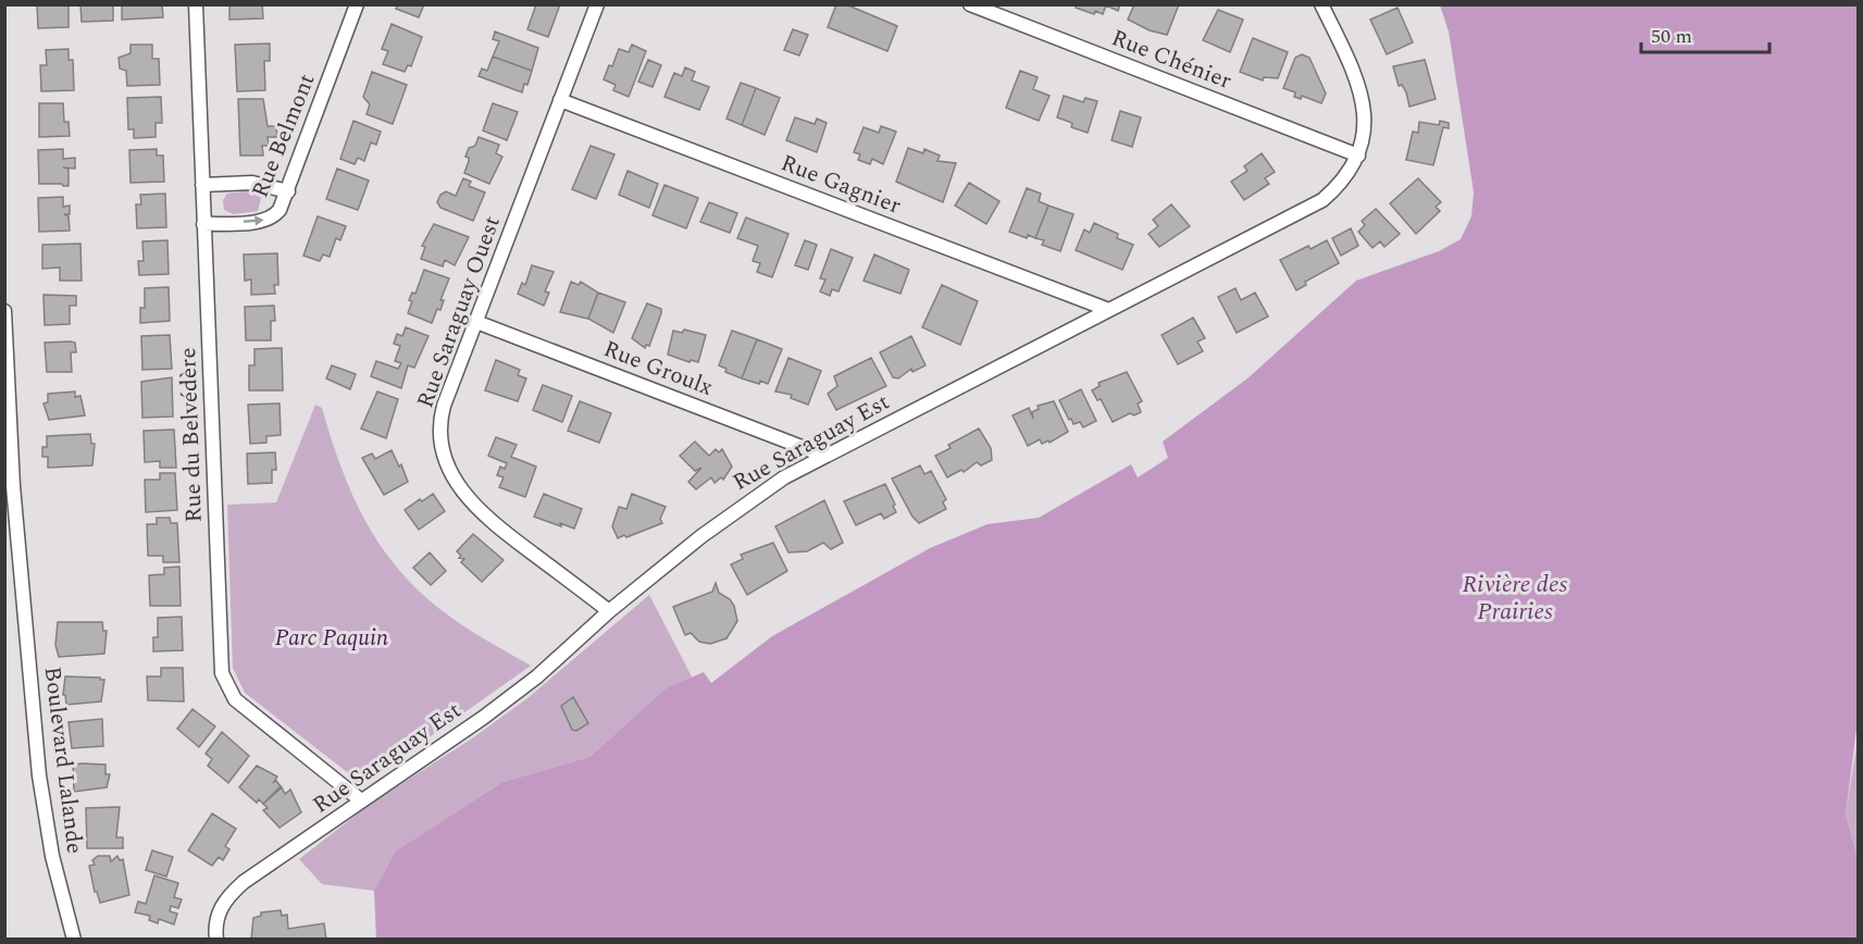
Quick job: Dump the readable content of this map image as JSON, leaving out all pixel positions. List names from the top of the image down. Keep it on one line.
{"streets":{"street":["Rue Chénier","Rue Belmont","Rue Gagnier","Rue Saraguay Ouest","Rue Groulx","Rue du Belvédère","Rue Saraguay Est","Boulevard Lalande"]},"crossings":[["Rue Chénier","Rue Saraguay Est"],["Rue Belmont","Rue du Belvédère"],["Rue Gagnier","Rue Saraguay Ouest"],["Rue Gagnier","Rue Saraguay Est"],["Rue Saraguay Ouest","Rue Groulx"],["Rue Saraguay Ouest","Rue Saraguay Est"],["Rue Groulx","Rue Saraguay Est"],["Rue du Belvédère","Rue Saraguay Est"]],"water":["Rivière des Prairies"],"parks":["Parc Paquin"],"scale_bar":"50 m"}
